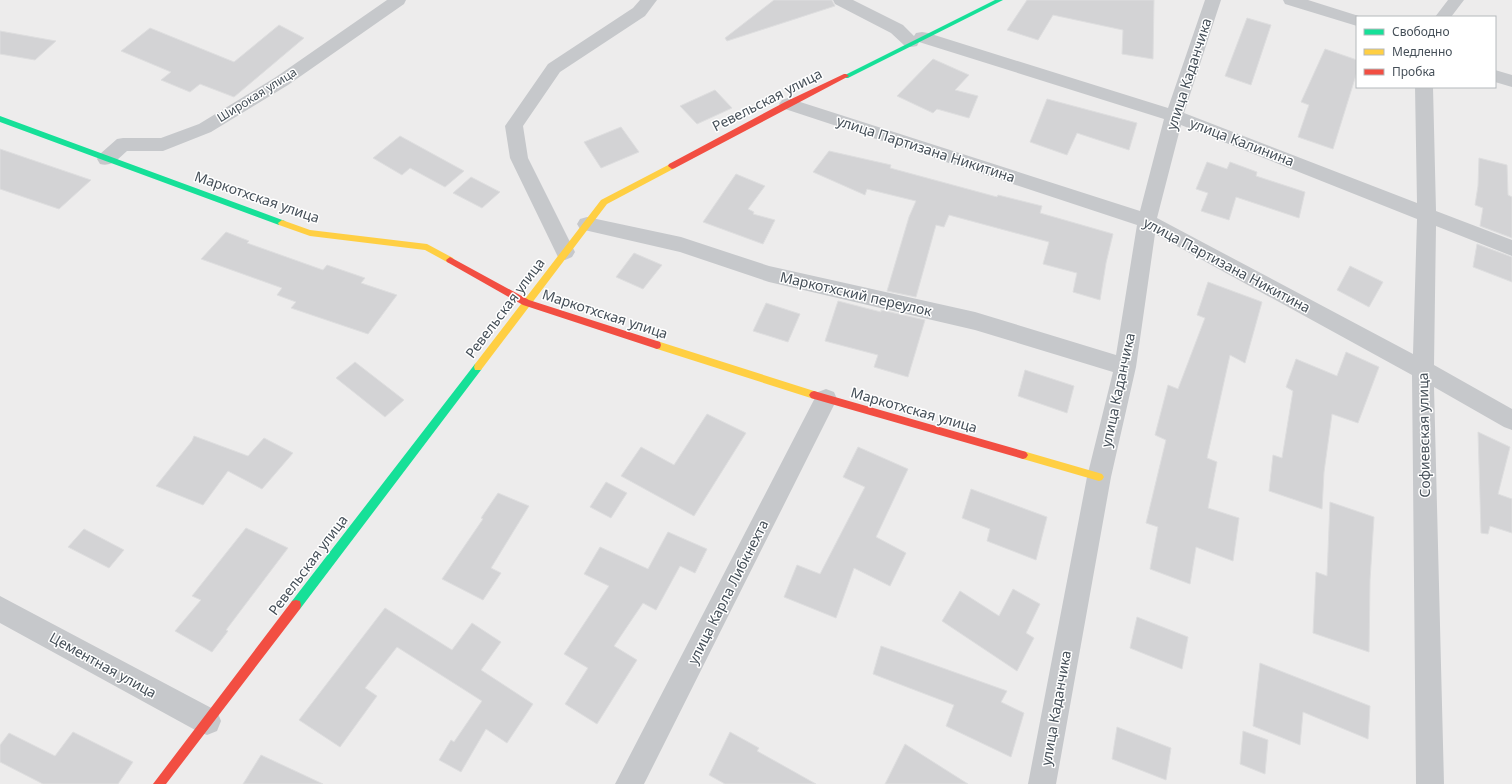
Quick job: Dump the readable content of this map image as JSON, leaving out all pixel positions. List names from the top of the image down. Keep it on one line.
{"streets":{"street":["улица Каданчика","Широкая улица","Ревельская улица","улица Калинина","улица Партизана Никитина","Маркотхская улица","Маркотхский переулок","Софиевская улица","улица Карла Либкнехта","Цементная улица"]},"crossings":[["улица Каданчика","улица Калинина"],["улица Каданчика","улица Партизана Никитина"],["улица Каданчика","Маркотхская улица"],["улица Каданчика","Маркотхский переулок"],["Широкая улица","Маркотхская улица"],["Ревельская улица","улица Калинина"],["Ревельская улица","улица Партизана Никитина"],["Ревельская улица","Маркотхская улица"],["Ревельская улица","Маркотхский переулок"],["Ревельская улица","Цементная улица"],["улица Калинина","Софиевская улица"],["улица Партизана Никитина","Софиевская улица"],["Маркотхская улица","улица Карла Либкнехта"]],"legend":["Свободно","Медленно","Пробка"]}
